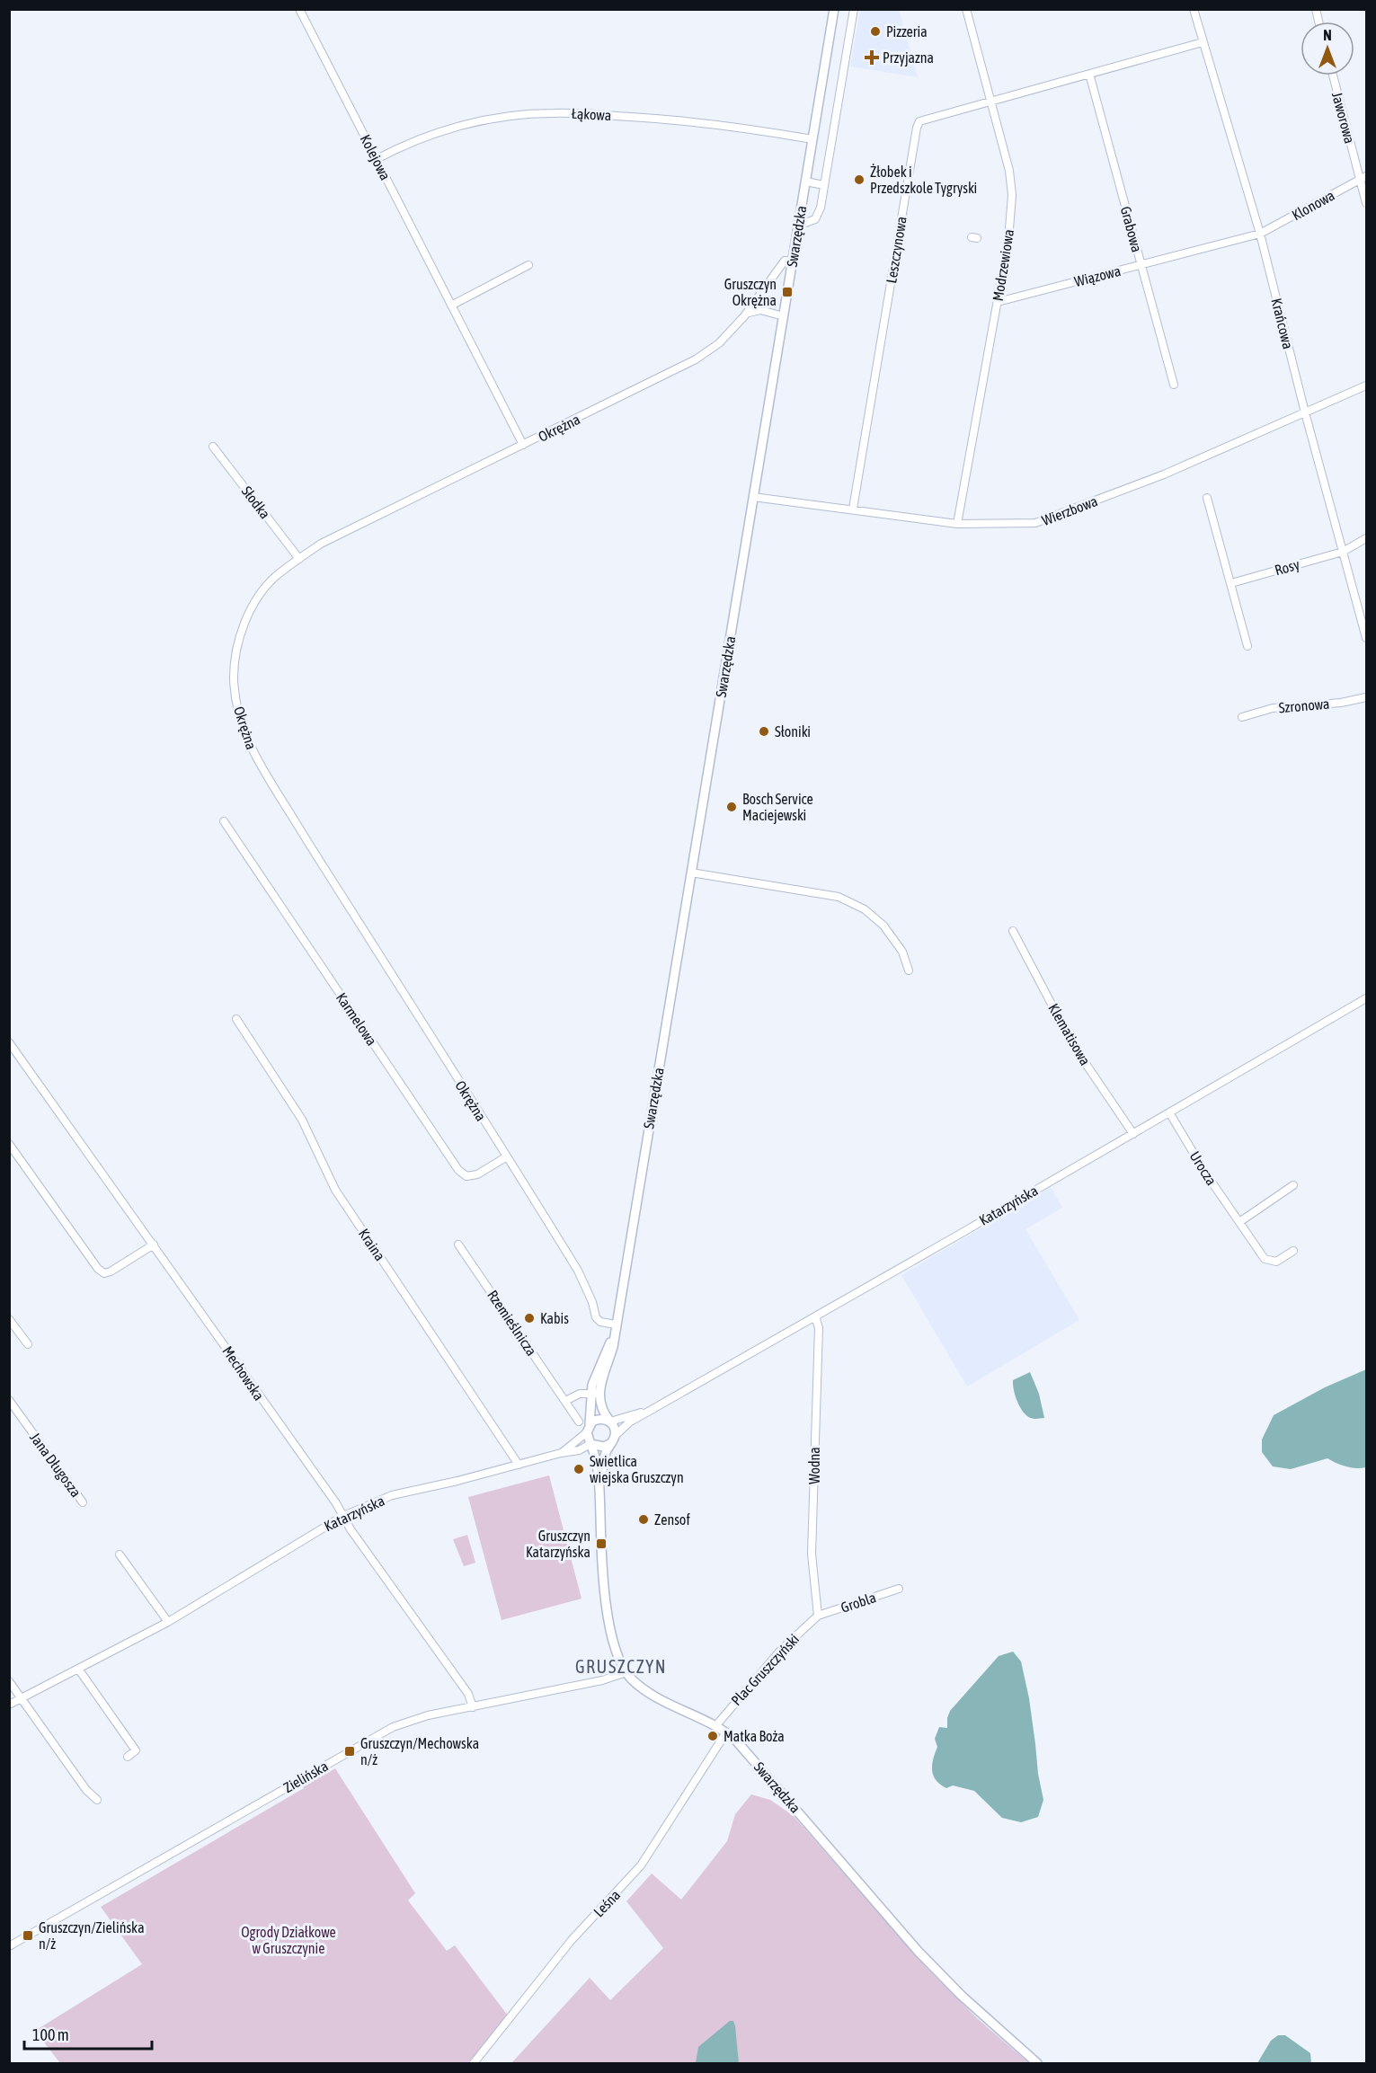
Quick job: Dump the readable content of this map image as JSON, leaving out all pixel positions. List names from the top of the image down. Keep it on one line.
{"streets":{"street":["Łąkowa","Jaworowa","Kolejowa","Klonowa","Grabowa","Swarzędzka","Leszczynowa","Modrzewiowa","Wiązowa","Krańcowa","Okrężna","Słodka","Wierzbowa","Rosy","Szronowa","Karmelowa","Klematisowa","Urocza","Katarzyńska","Kraina","Rzemieślnicza","Mechowska","Jana Długosza","Wodna","Grobla","Plac Gruszczyński","Zielińska","Leśna"]},"crossings":[["Łąkowa","Kolejowa"],["Łąkowa","Swarzędzka"],["Jaworowa","Klonowa"],["Kolejowa","Okrężna"],["Klonowa","Wiązowa"],["Klonowa","Krańcowa"],["Grabowa","Leszczynowa"],["Grabowa","Wiązowa"],["Swarzędzka","Okrężna"],["Swarzędzka","Wierzbowa"],["Swarzędzka","Katarzyńska"],["Swarzędzka","Plac Gruszczyński"],["Swarzędzka","Zielińska"],["Swarzędzka","Leśna"],["Leszczynowa","Modrzewiowa"],["Leszczynowa","Krańcowa"],["Leszczynowa","Wierzbowa"],["Modrzewiowa","Wiązowa"],["Modrzewiowa","Wierzbowa"],["Wiązowa","Krańcowa"],["Krańcowa","Wierzbowa"],["Krańcowa","Rosy"],["Okrężna","Słodka"],["Okrężna","Karmelowa"],["Klematisowa","Katarzyńska"],["Urocza","Katarzyńska"],["Katarzyńska","Kraina"],["Katarzyńska","Mechowska"],["Katarzyńska","Wodna"],["Mechowska","Zielińska"],["Wodna","Grobla"],["Wodna","Plac Gruszczyński"],["Grobla","Plac Gruszczyński"]],"districts":["GRUSZCZYN"],"parks":["Ogrody Działkowe w Gruszczynie"],"places":{"other":["Pizzeria","Żłobek i Przedszkole Tygryski","Słoniki","Bosch Service Maciejewski","Kabis","Swietlica wiejska Gruszczyn","Zensof","Matka Boża"],"health":["Przyjazna"],"transit":["Gruszczyn Okrężna","Gruszczyn Katarzyńska","Gruszczyn/Mechowska n/ż","Gruszczyn/Zielińska n/ż"]},"scale_bar":"100 m","north":"top"}
